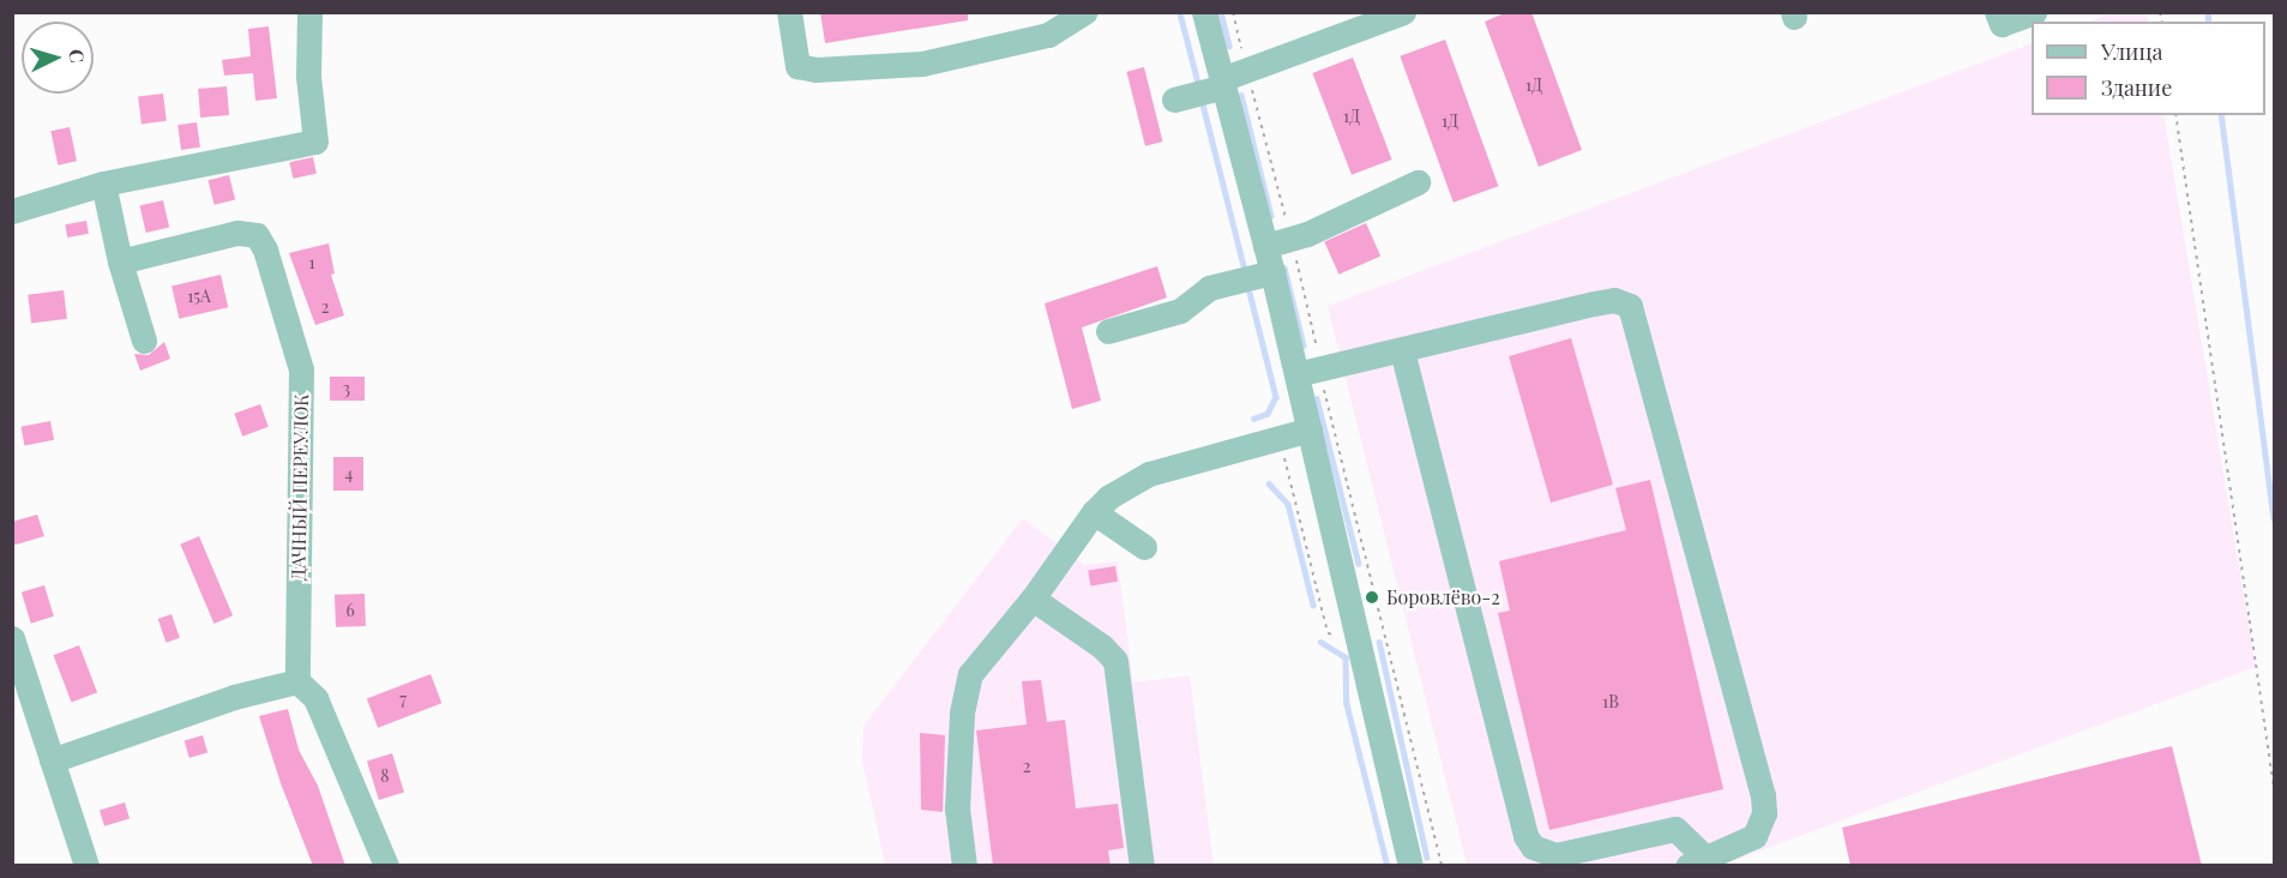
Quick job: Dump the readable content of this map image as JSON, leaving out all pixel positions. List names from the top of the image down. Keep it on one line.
{"streets":{"street":["ДАЧНЫЙ ПЕРЕУЛОК"]},"places":["Боровлёво-2"],"house_numbers":["1Д","1Д","1Д","1","15А","2","3","4","6","7","1В","2","8"],"legend":["Улица","Здание"],"north":"right"}
